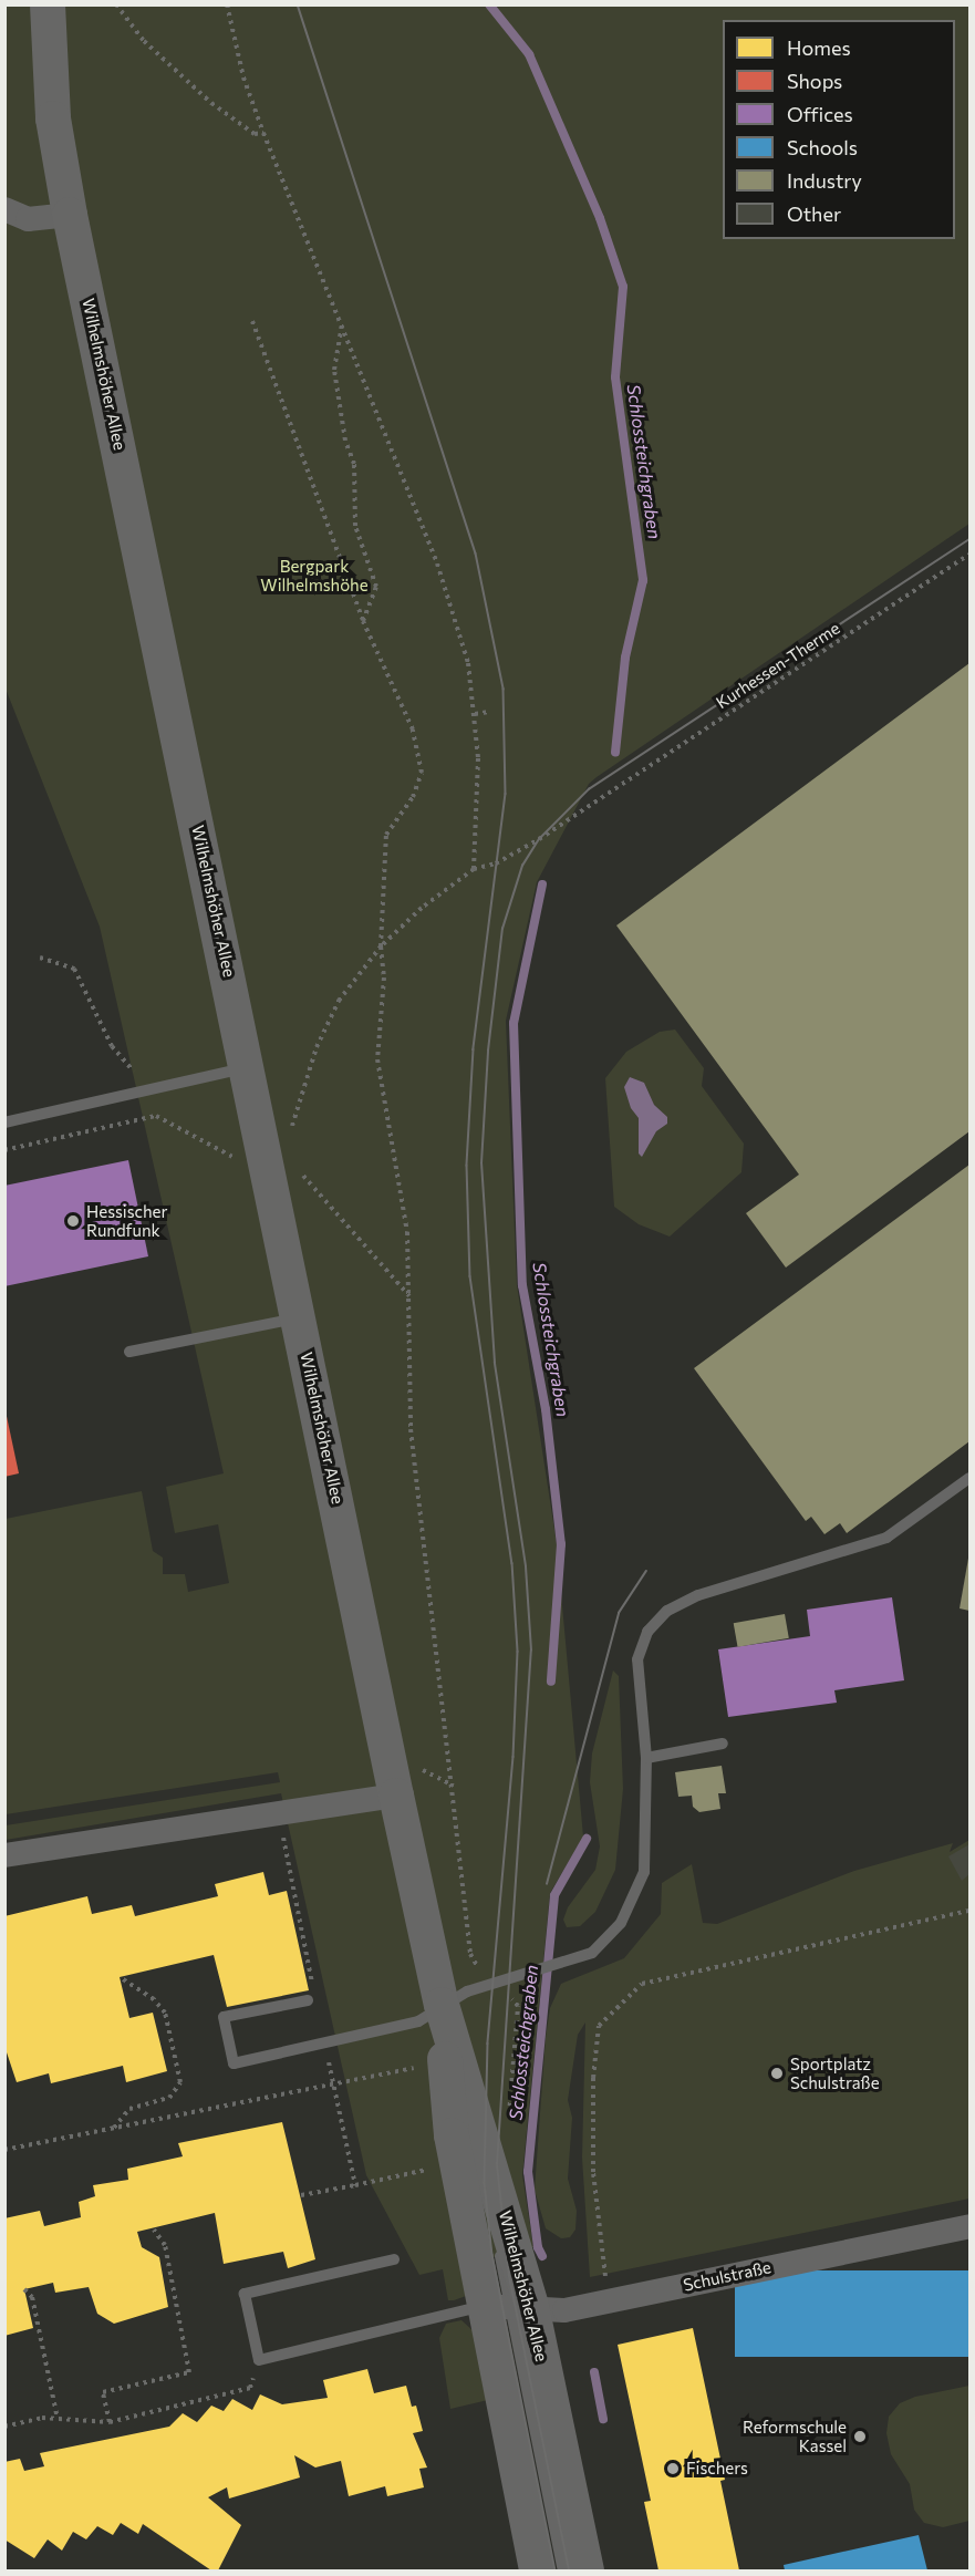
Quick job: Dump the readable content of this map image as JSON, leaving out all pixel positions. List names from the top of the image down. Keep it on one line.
{"streets":{"main road":["Wilhelmshöher Allee"],"street":["Schulstraße"],"path":["Kurhessen-Therme"]},"crossings":[["Wilhelmshöher Allee","Kurhessen-Therme"],["Wilhelmshöher Allee","Schulstraße"]],"water":["Schlossteichgraben"],"parks":["Bergpark Wilhelmshöhe"],"places":["Hessischer Rundfunk","Sportplatz Schulstraße","Reformschule Kassel","Fischers"],"legend":["Homes","Shops","Offices","Schools","Industry","Other"]}
